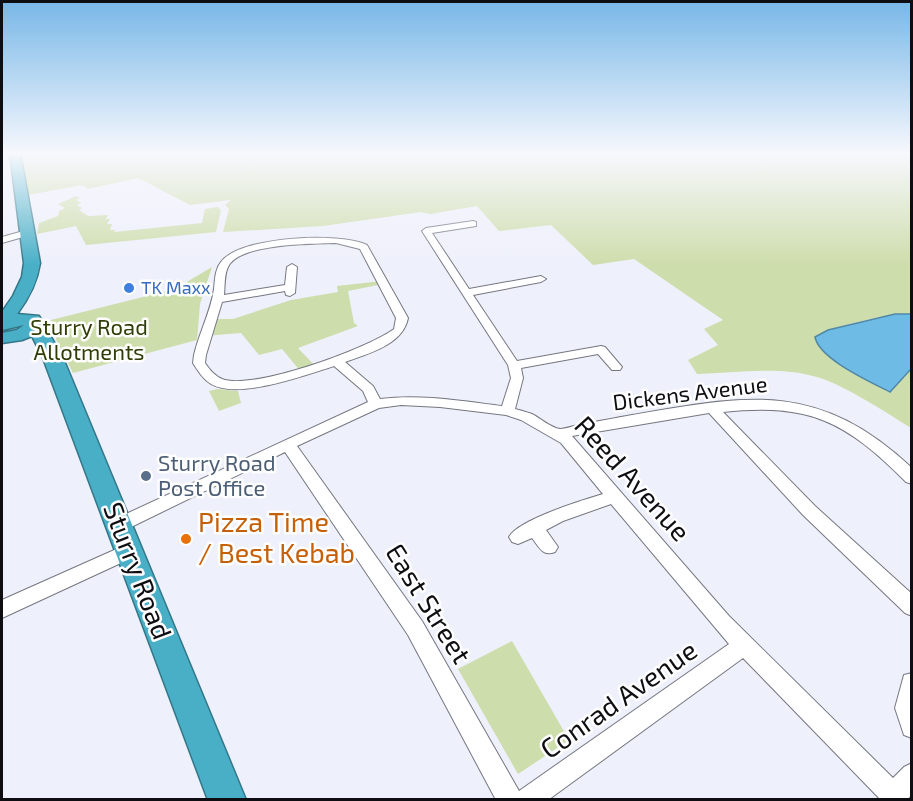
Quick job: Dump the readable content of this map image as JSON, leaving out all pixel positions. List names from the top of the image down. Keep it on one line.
{"streets":{"highway":["Sturry Road"],"street":["Dickens Avenue","Reed Avenue","East Street","Conrad Avenue"]},"crossings":[["Dickens Avenue","Reed Avenue"],["Reed Avenue","Sturry Road"],["Reed Avenue","East Street"],["Reed Avenue","Conrad Avenue"]],"parks":["Sturry Road Allotments"],"places":["TK Maxx","Sturry Road Post Office","Pizza Time / Best Kebab"]}
